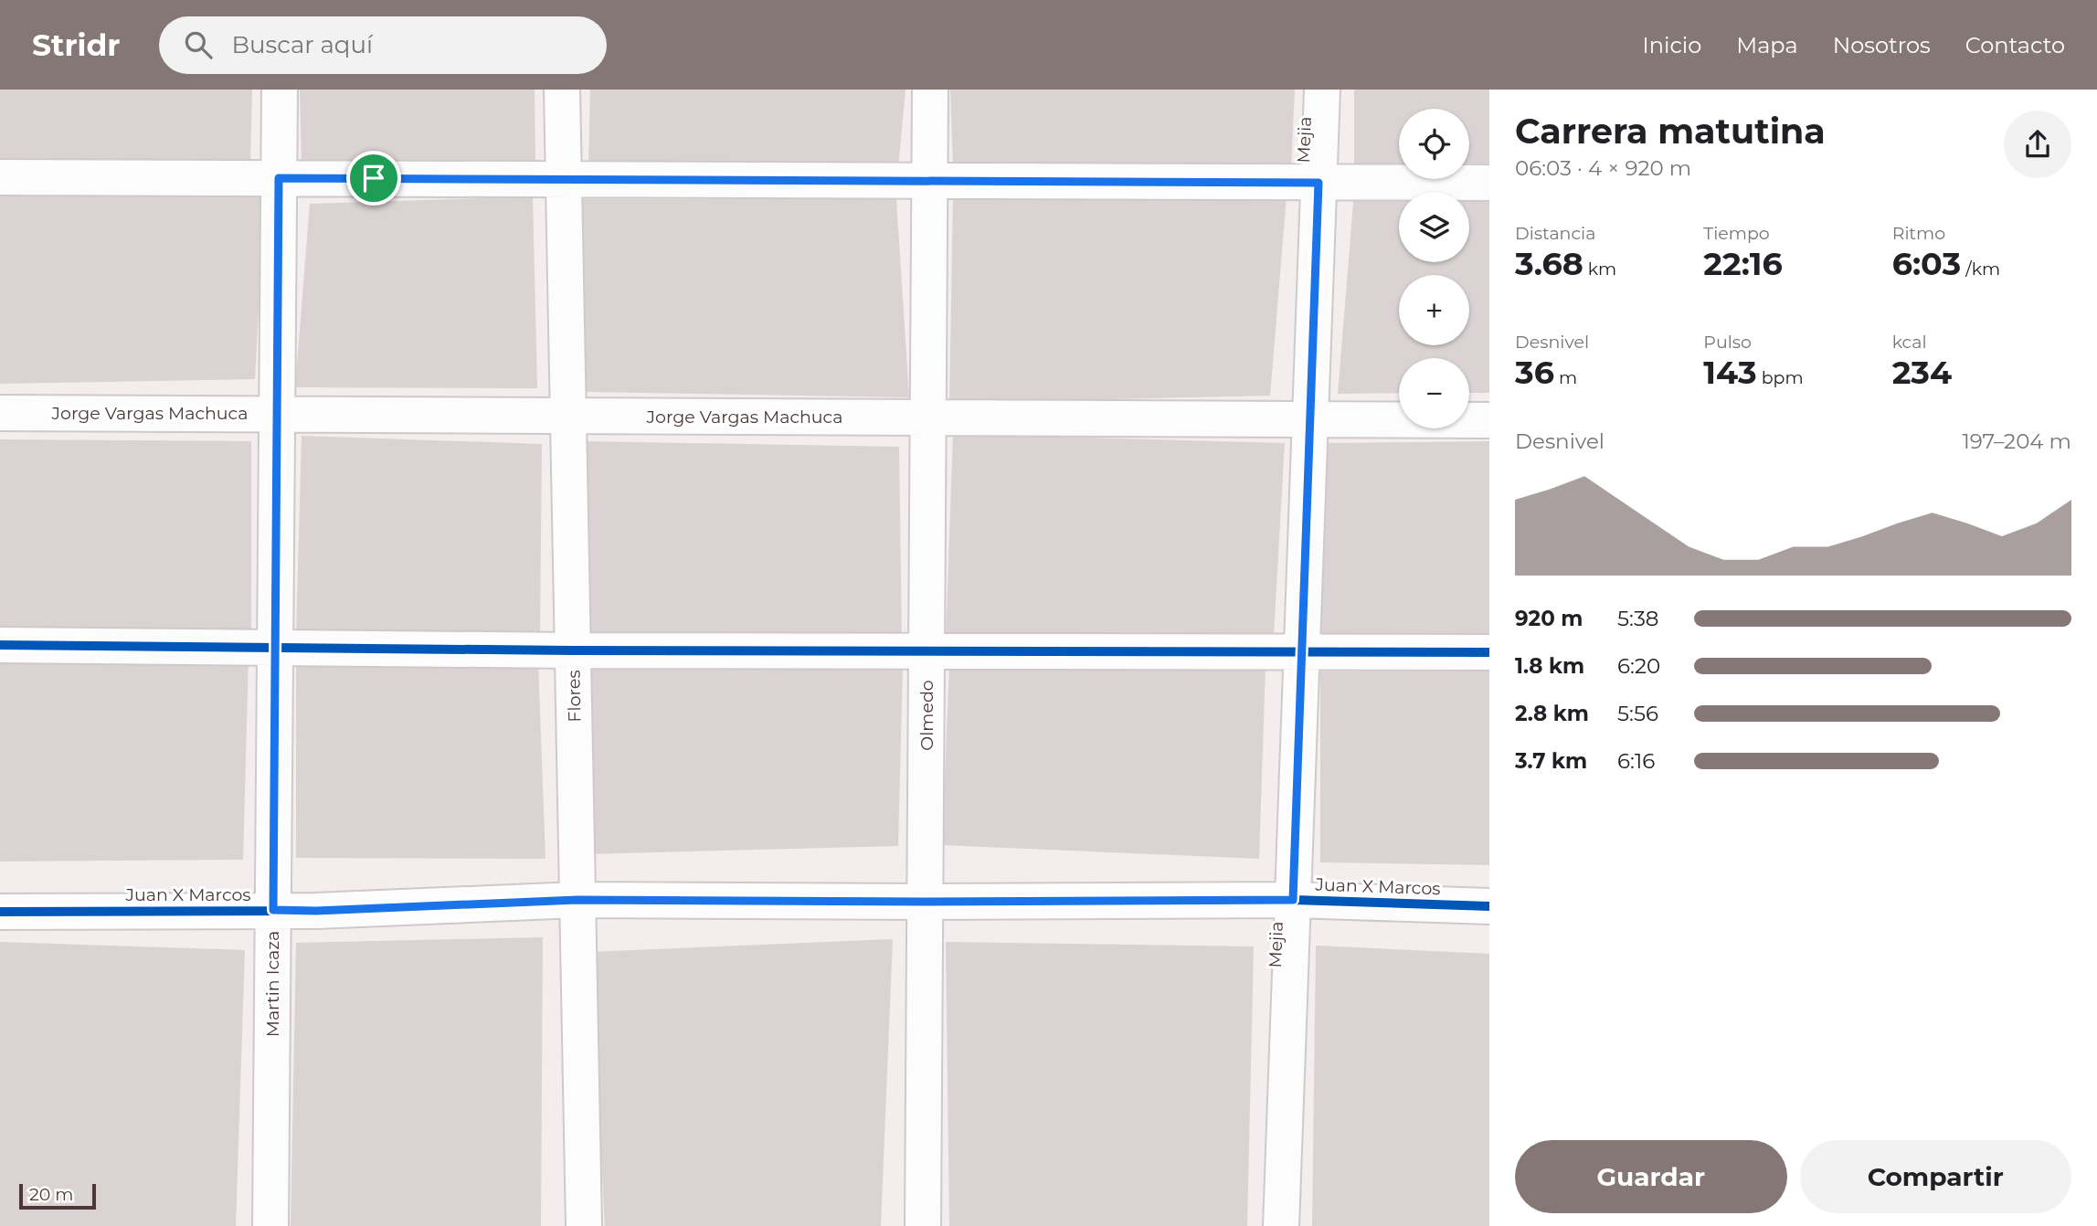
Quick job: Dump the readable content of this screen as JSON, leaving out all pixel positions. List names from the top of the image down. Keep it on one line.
{"streets":{"street":["Mejia","Jorge Vargas Machuca","Flores","Olmedo","Juan X Marcos","Martin Icaza"]},"crossings":[["Mejia","Jorge Vargas Machuca"],["Mejia","Juan X Marcos"],["Jorge Vargas Machuca","Flores"],["Jorge Vargas Machuca","Olmedo"],["Jorge Vargas Machuca","Martin Icaza"],["Flores","Juan X Marcos"],["Olmedo","Juan X Marcos"],["Juan X Marcos","Martin Icaza"]],"scale_bar":"20 m","page":{"header":"Stridr","search":"Buscar aquí","nav":["Inicio","Mapa","Nosotros","Contacto"],"heading":["Carrera matutina","06:03 · 4 × 920 m"],"map_buttons":["+","−"],"stats":[["Distancia","3.68 km"],["Tiempo","22:16"],["Ritmo","6:03 /km"],["Desnivel","36 m"],["Pulso","143 bpm"],["kcal","234"]],"chart":["Desnivel","197–204 m"],"list":[{"name":"920 m","note":"5:38"},{"name":"1.8 km","note":"6:20"},{"name":"2.8 km","note":"5:56"},{"name":"3.7 km","note":"6:16"}],"buttons":["Guardar","Compartir"],"scale":"20 m"}}
